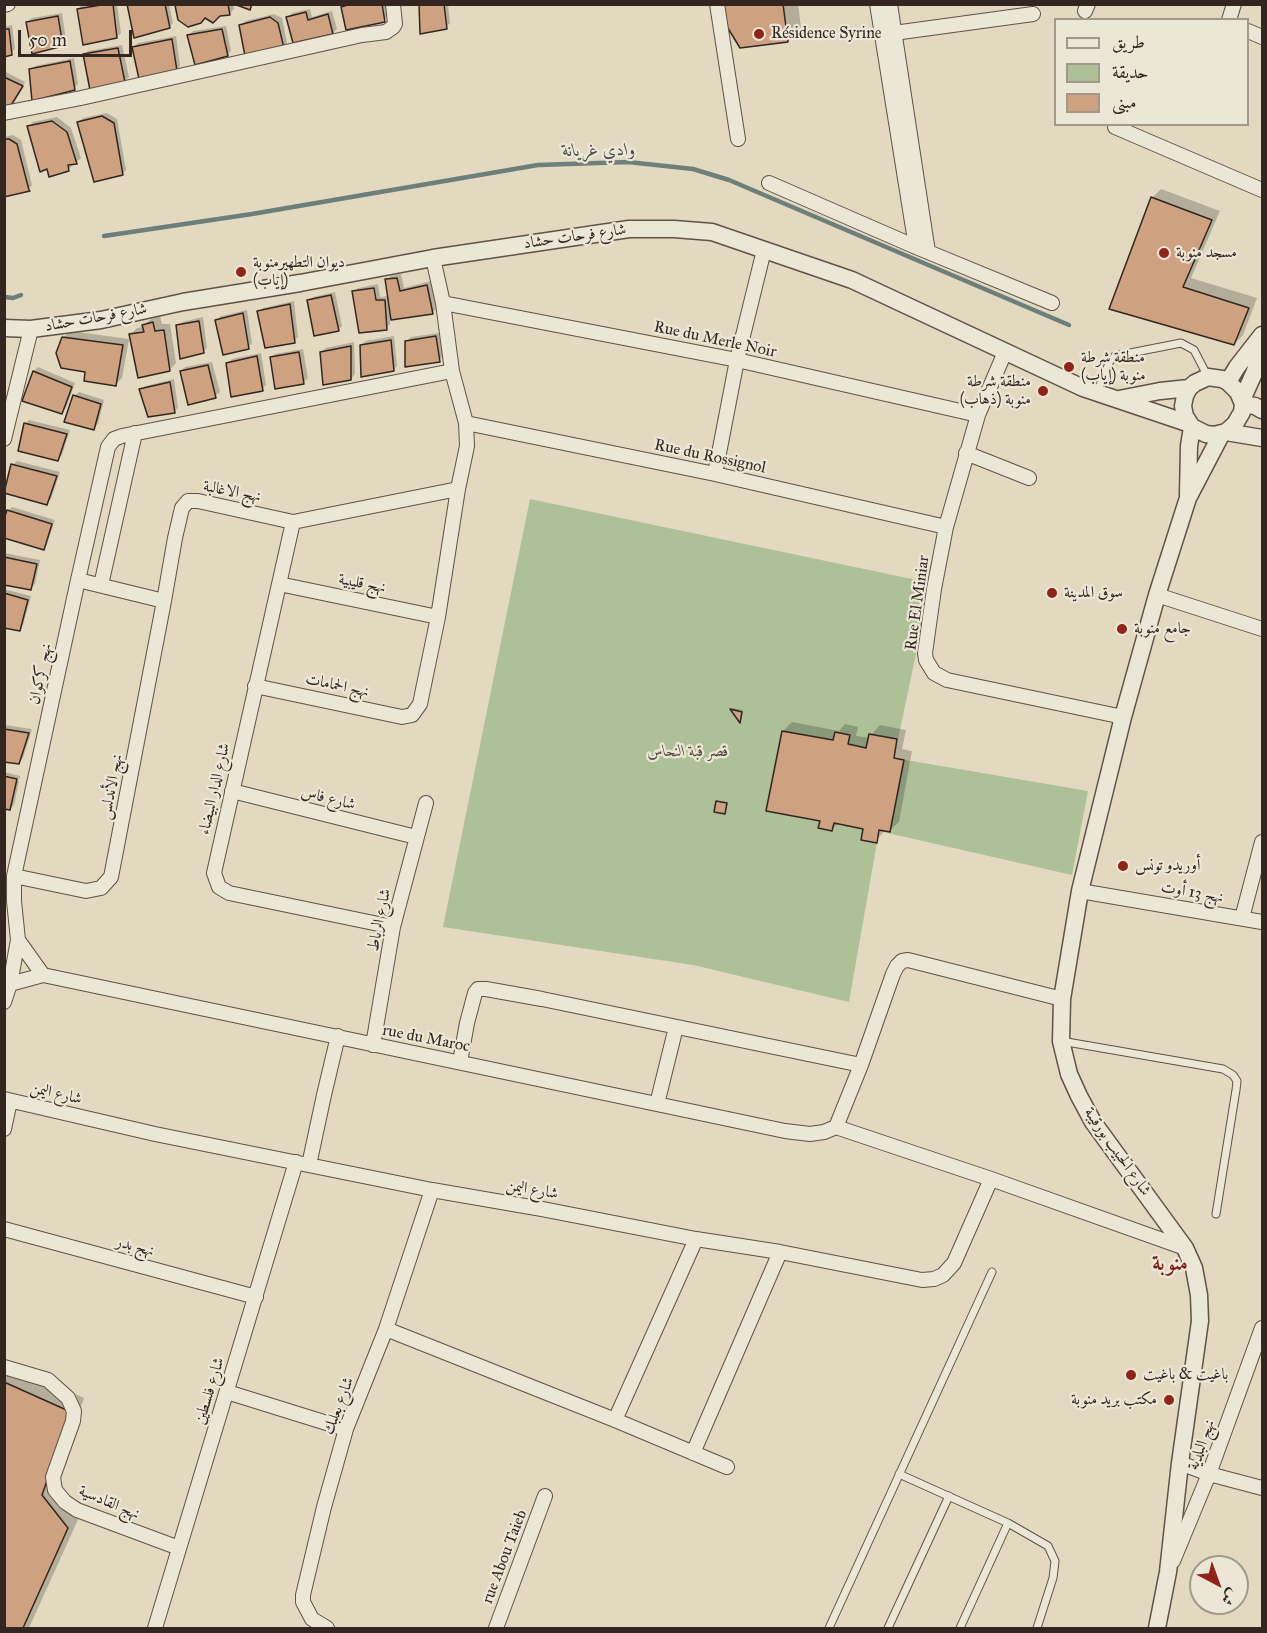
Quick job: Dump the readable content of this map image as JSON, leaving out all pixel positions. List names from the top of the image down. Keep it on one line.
{"streets":{"street":["شارع فرحات حشاد","Rue du Merle Noir","Rue du Rossignol","نهج الاغالبة","نهج قليبية","Rue El Miniar","نهج كركوان","نهج الحمامات","نهج الأندلس","شارع الدار البيضاء","شارع فاس","نهج 13 أوت","شارع الرباط","rue du Maroc","شارع اليمن","شارع الحبيب بورقيبة","نهج بدر","شارع فلسطين","شارع بعلبك","نهج البلدية","نهج القادسية","rue Abou Taieb"]},"crossings":[["شارع فرحات حشاد","Rue El Miniar"],["شارع فرحات حشاد","شارع الحبيب بورقيبة"],["Rue du Merle Noir","Rue El Miniar"],["Rue du Rossignol","Rue El Miniar"],["نهج الاغالبة","نهج الأندلس"],["نهج الاغالبة","شارع الدار البيضاء"],["نهج قليبية","نهج الحمامات"],["نهج قليبية","شارع الدار البيضاء"],["Rue El Miniar","شارع الحبيب بورقيبة"],["نهج كركوان","نهج الأندلس"],["نهج الحمامات","شارع الدار البيضاء"],["شارع الدار البيضاء","شارع فاس"],["شارع الدار البيضاء","شارع الرباط"],["شارع فاس","شارع الرباط"],["نهج 13 أوت","شارع الحبيب بورقيبة"],["شارع الرباط","rue du Maroc"],["rue du Maroc","شارع فلسطين"],["شارع اليمن","شارع فلسطين"],["شارع اليمن","شارع بعلبك"],["شارع الحبيب بورقيبة","نهج البلدية"],["نهج بدر","شارع فلسطين"],["شارع فلسطين","نهج القادسية"]],"districts":["منوبة"],"water":["وادي غريانة"],"parks":["قصر قبة النحاس"],"places":["Résidence Syrine","مسجد منوبة","ديوان التطهيرمنوبة (إياب)","منطقة شرطة منوبة (إياب)","منطقة شرطة منوبة (ذهاب)","سوق المدينة","جامع منوبة","أوريدو تونس","باغيت & باغيت","مكتب بريد منوبة"],"legend":["طريق","حديقة","مبنى"],"scale_bar":"50 m","north":"bottom right"}
